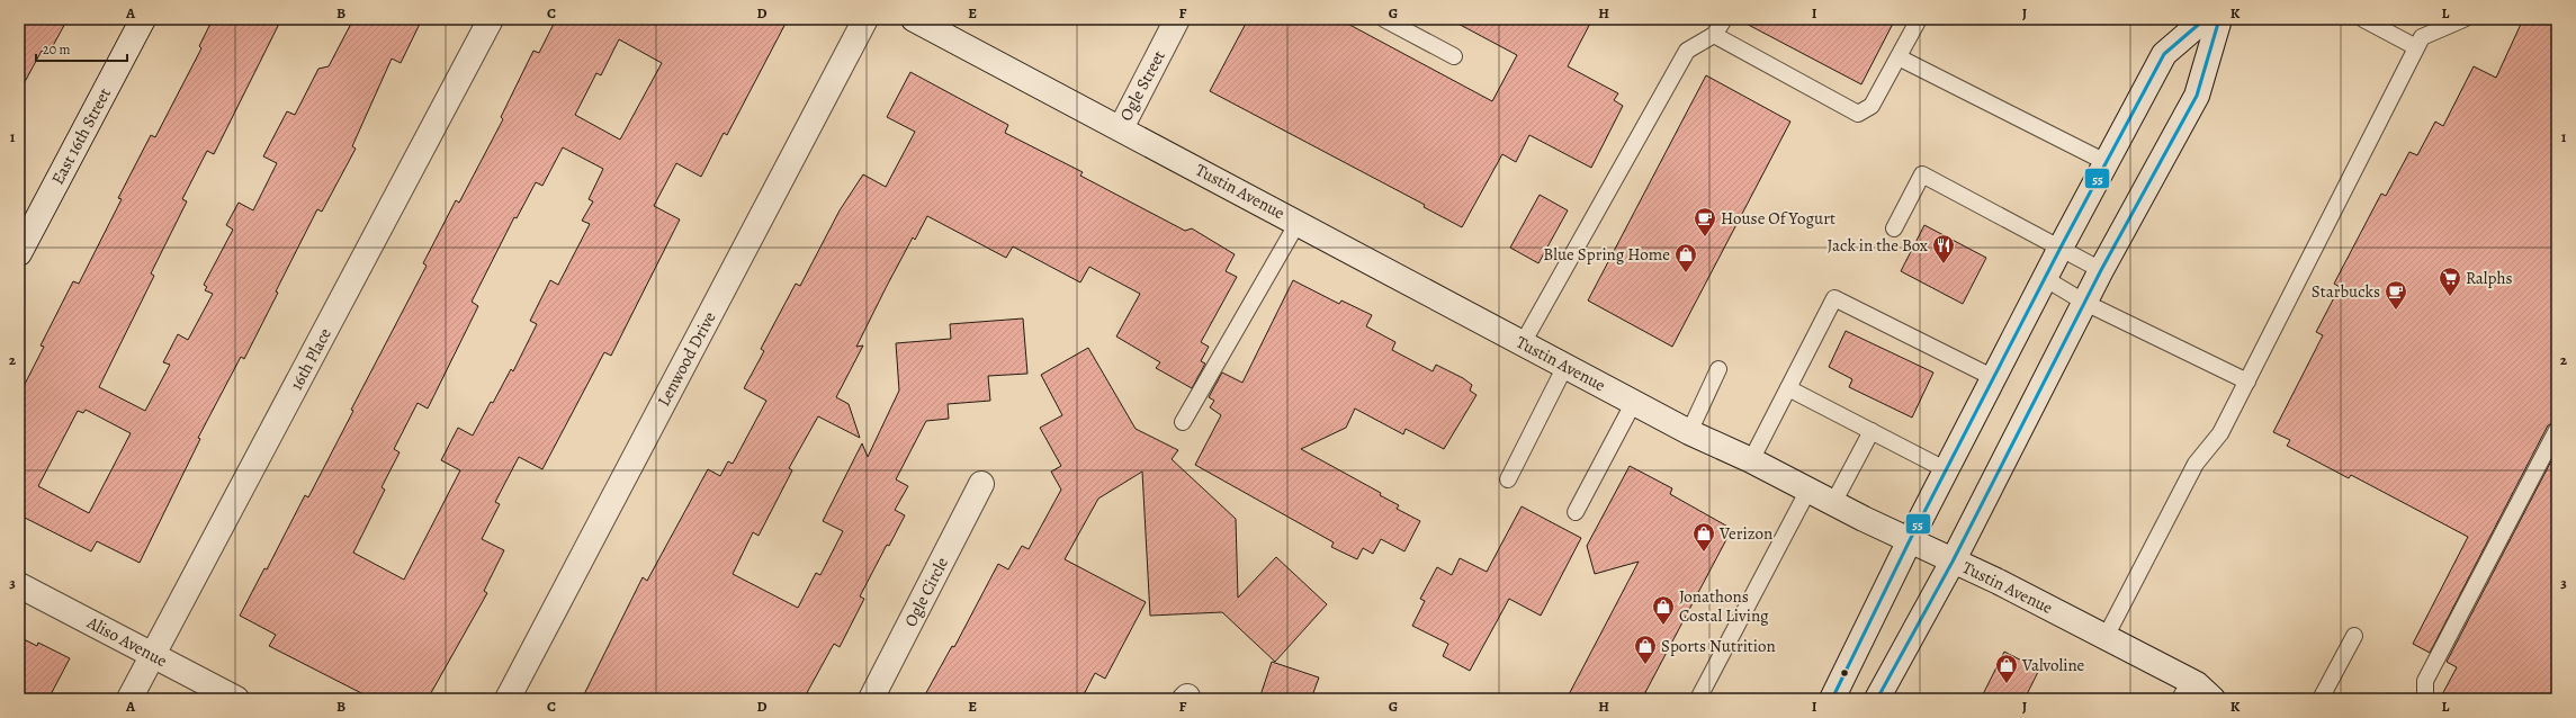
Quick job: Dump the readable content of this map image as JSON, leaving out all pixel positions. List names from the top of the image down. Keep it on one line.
{"streets":{"street":["Ogle Street","East 16th Street","Tustin Avenue","16th Place","Lenwood Drive","Ogle Circle","Aliso Avenue"]},"crossings":[["Ogle Street","Tustin Avenue"],["16th Place","Aliso Avenue"]],"places":{"cafe":["House Of Yogurt","Starbucks"],"restaurant":["Jack in the Box"],"shop":["Blue Spring Home","Verizon","Jonathons Costal Living","Sports Nutrition","Valvoline"],"supermarket":["Ralphs"]},"lines":["transit line 55"],"scale_bar":"20 m","grid":{"columns":["A","B","C","D","E","F","G","H","I","J","K","L"],"rows":["1","2","3"]}}
